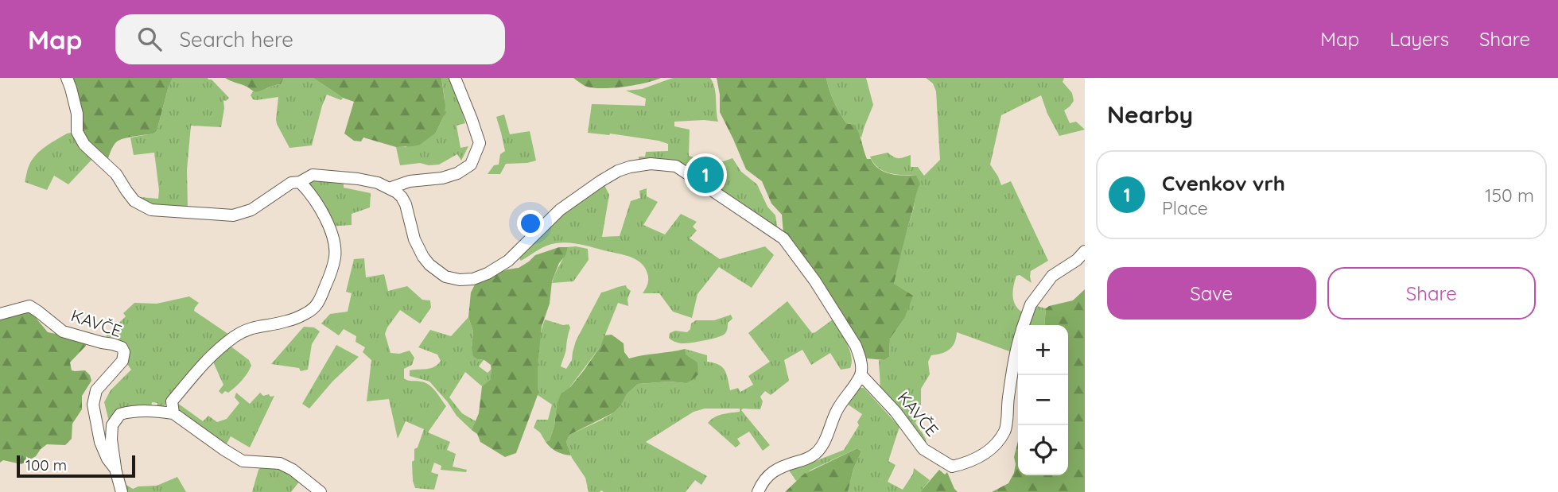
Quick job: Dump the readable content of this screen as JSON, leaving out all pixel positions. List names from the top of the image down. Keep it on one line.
{"streets":{"street":["KAVČE"]},"scale_bar":"100 m","page":{"header":"Map","search":"Search here","nav":["Map","Layers","Share"],"heading":"Nearby","list":[{"mark":"1","name":"Cvenkov vrh","note":"Place","value":"150 m"}],"pins":"1","buttons":["Save","Share"],"map_buttons":["+","−"],"scale":"100 m"}}
